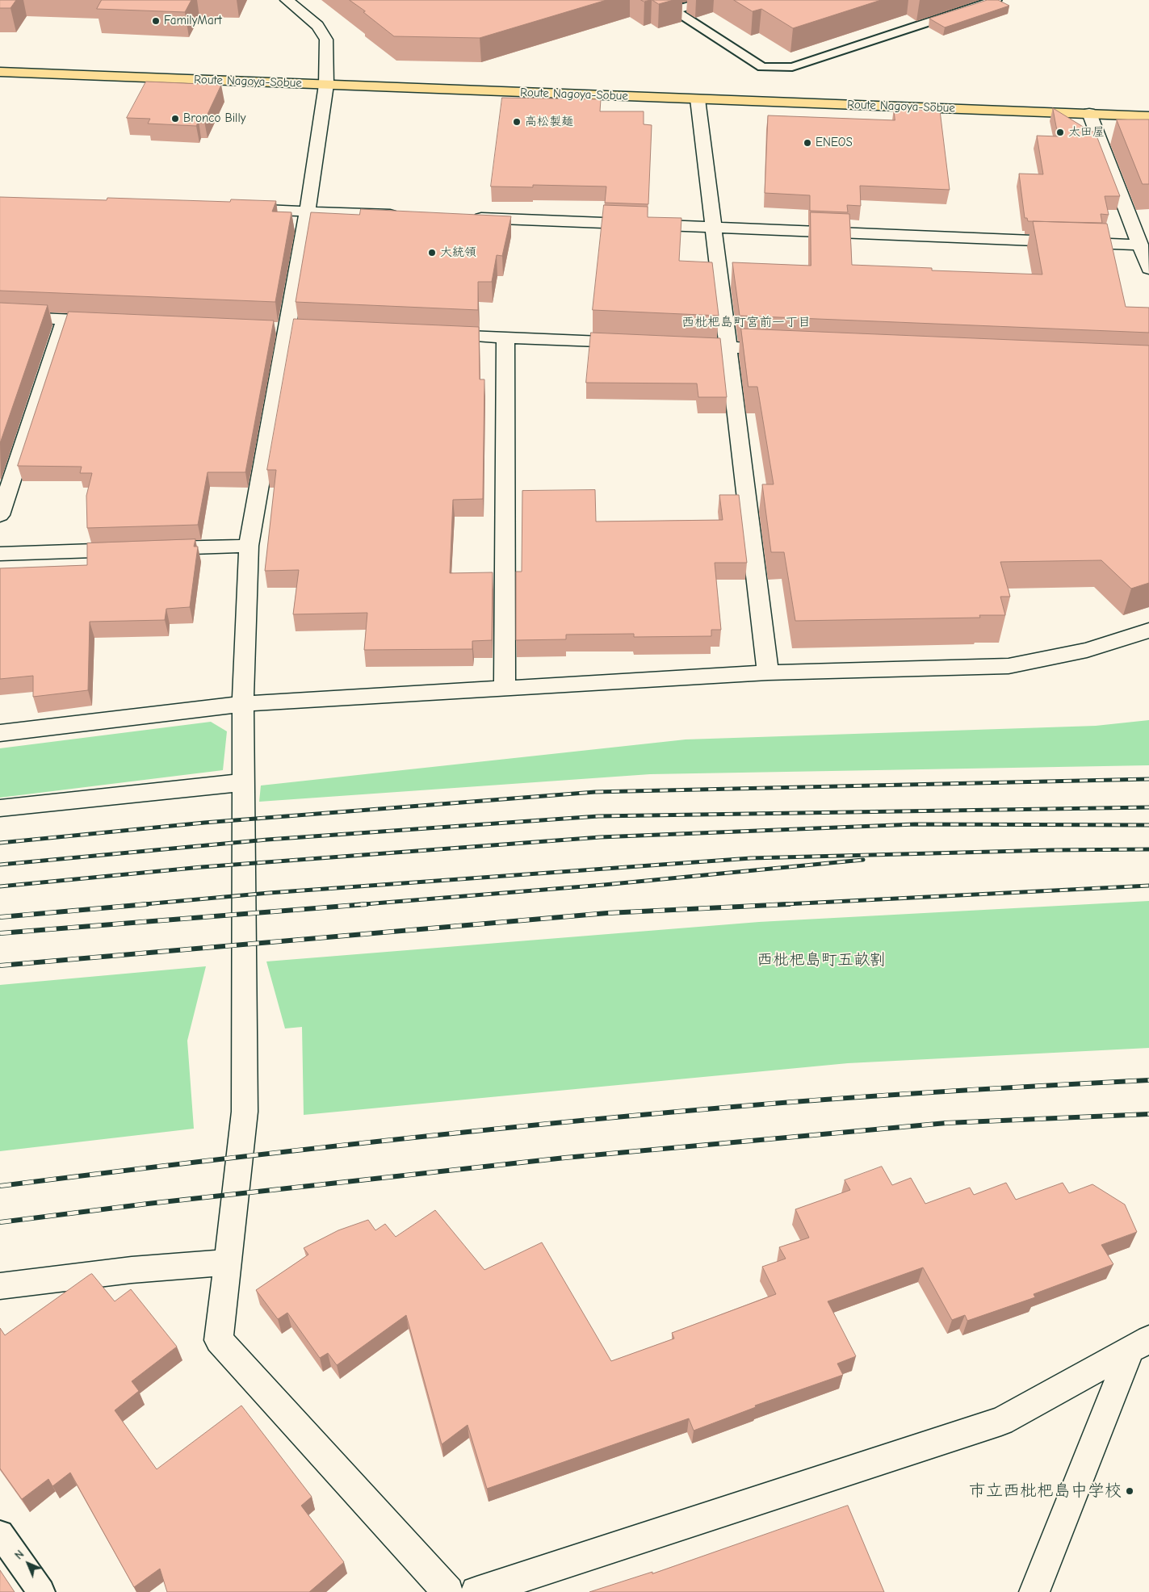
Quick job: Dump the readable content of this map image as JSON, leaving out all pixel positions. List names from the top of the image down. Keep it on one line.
{"streets":{"main road":["Route Nagoya-Sobue"]},"districts":["西枇杷島町宮前一丁目","西枇杷島町五畝割"],"places":["FamilyMart","Bronco Billy","高松製麺","太田屋","ENEOS","大統領","市立西枇杷島中学校"],"north":"top left"}
